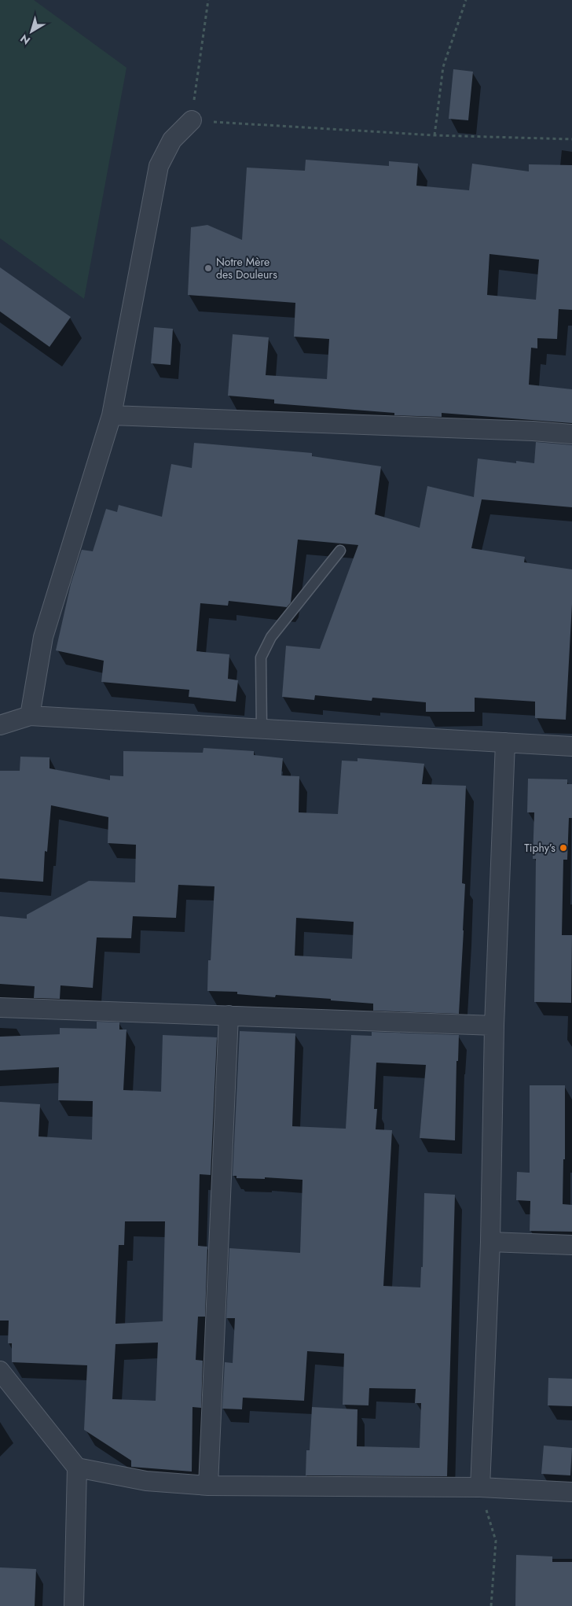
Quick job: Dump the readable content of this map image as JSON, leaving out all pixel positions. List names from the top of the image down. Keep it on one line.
{"places":["Notre Mère des Douleurs","Tiphy’s"],"north":"bottom left"}
